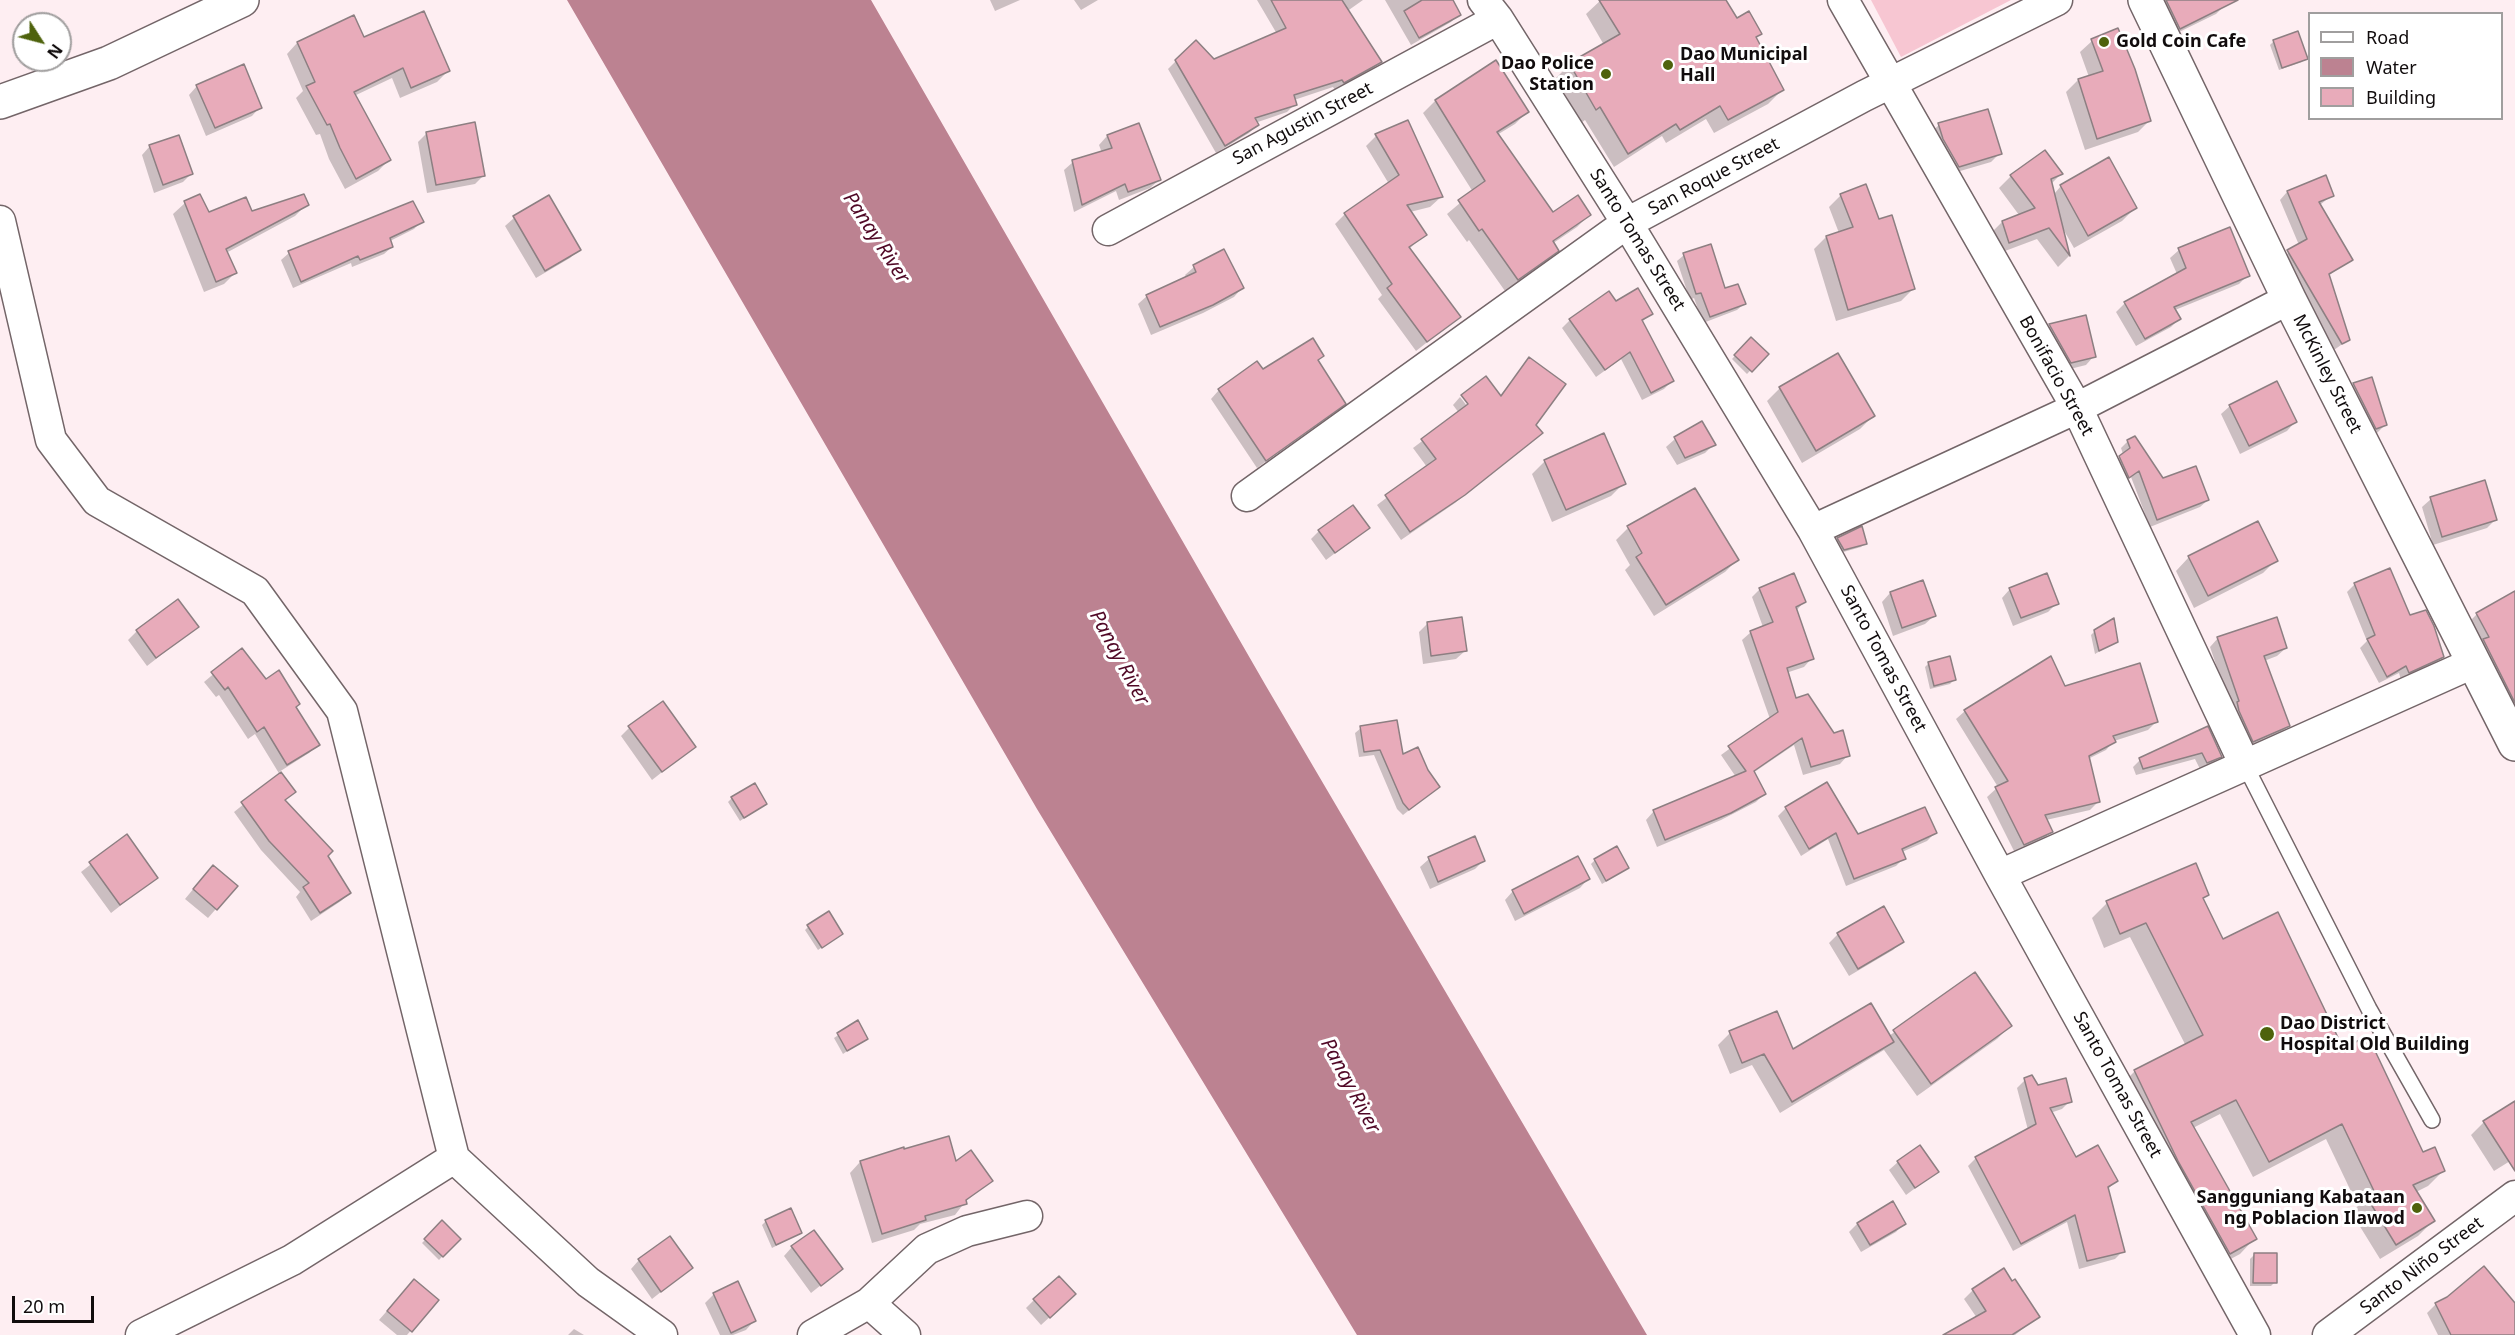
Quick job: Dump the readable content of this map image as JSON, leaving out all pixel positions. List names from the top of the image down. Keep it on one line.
{"streets":{"street":["San Agustin Street","San Roque Street","Santo Tomas Street","McKinley Street","Bonifacio Street","Santo Niño Street"]},"crossings":[["San Agustin Street","Santo Tomas Street"],["San Roque Street","Santo Tomas Street"],["San Roque Street","Bonifacio Street"]],"water":["Panay River"],"places":["Gold Coin Cafe","Dao Municipal Hall","Dao Police Station","Dao District Hospital Old Building","Sangguniang Kabataan ng Poblacion Ilawod"],"legend":["Road","Water","Building"],"scale_bar":"20 m","north":"bottom right"}
